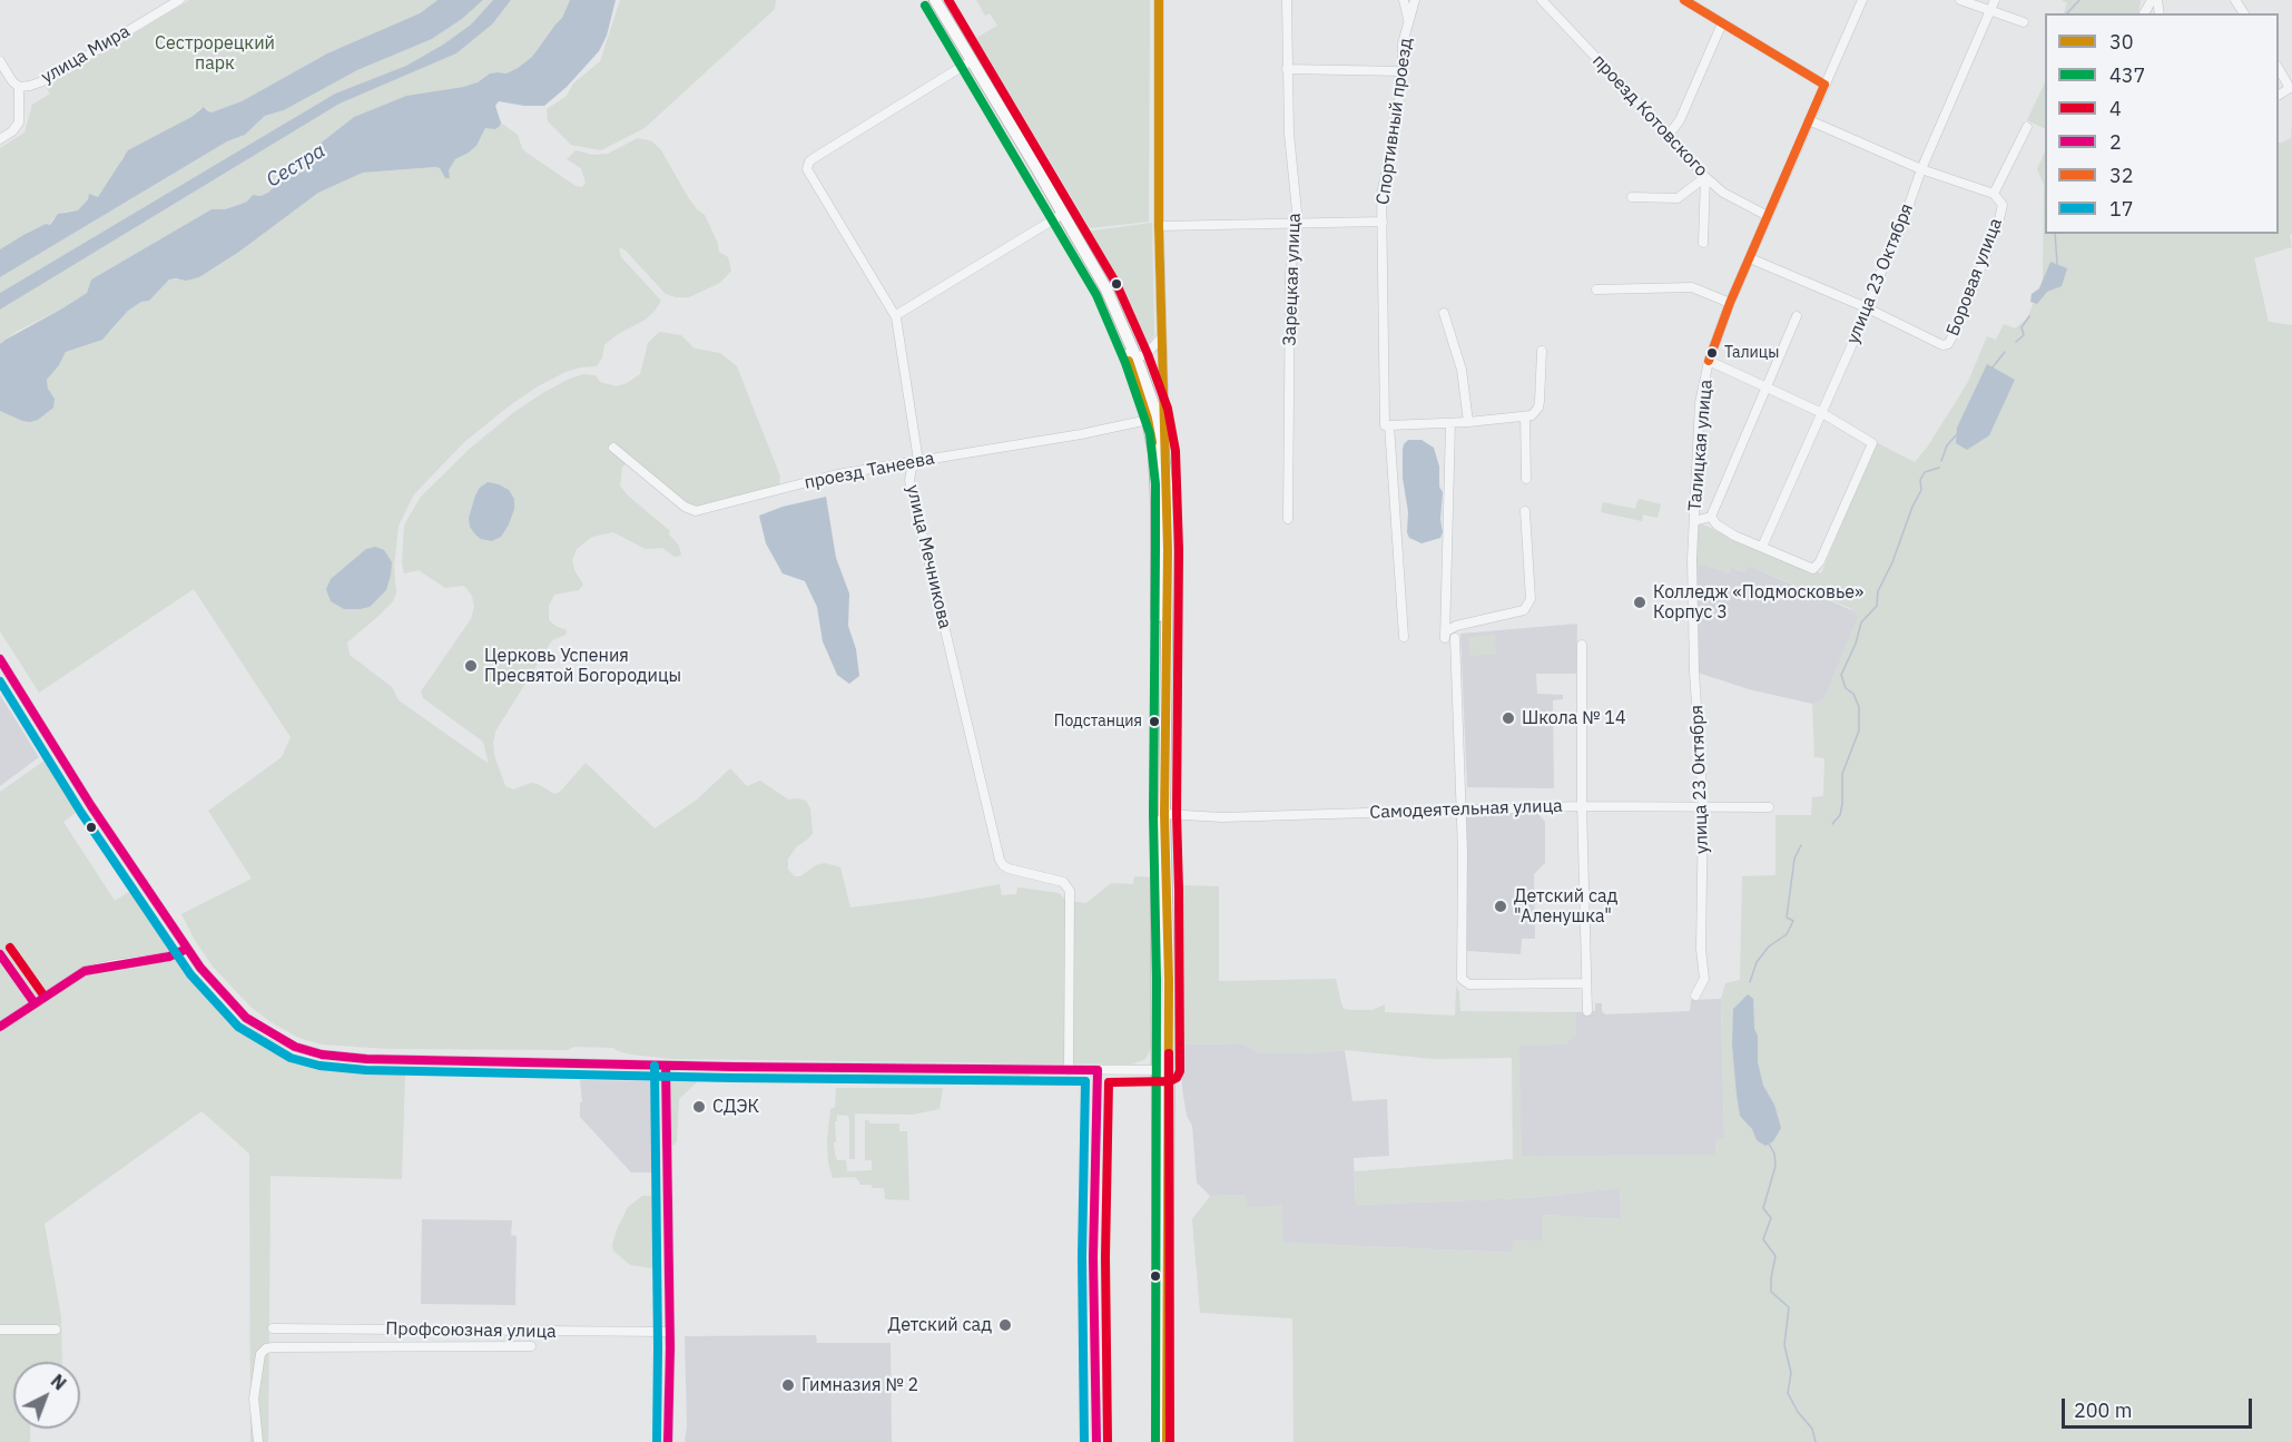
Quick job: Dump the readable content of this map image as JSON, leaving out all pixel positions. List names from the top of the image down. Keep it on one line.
{"streets":{"street":["улица Мира","проезд Котовского","Спортивный проезд","улица 23 Октября","Боровая улица","Зарецкая улица","Талицкая улица","проезд Танеева","улица Мечникова","Самодеятельная улица","Профсоюзная улица"]},"crossings":[["проезд Котовского","Талицкая улица"],["улица 23 Октября","Боровая улица"],["улица 23 Октября","Талицкая улица"],["улица 23 Октября","Самодеятельная улица"],["проезд Танеева","улица Мечникова"]],"water":["Сестра"],"parks":["Сестрорецкий парк"],"places":["Талицы","Колледж «Подмосковье» Корпус 3","Церковь Успения Пресвятой Богородицы","Школа № 14","Подстанция","Детский сад \"Аленушка\"","СДЭК","Детский сад","Гимназия № 2"],"lines":["transit line 30","transit line 4","transit line 32","transit line 437","transit line 2","transit line 17"],"legend":["30","437","4","2","32","17"],"scale_bar":"200 m","north":"top right"}
